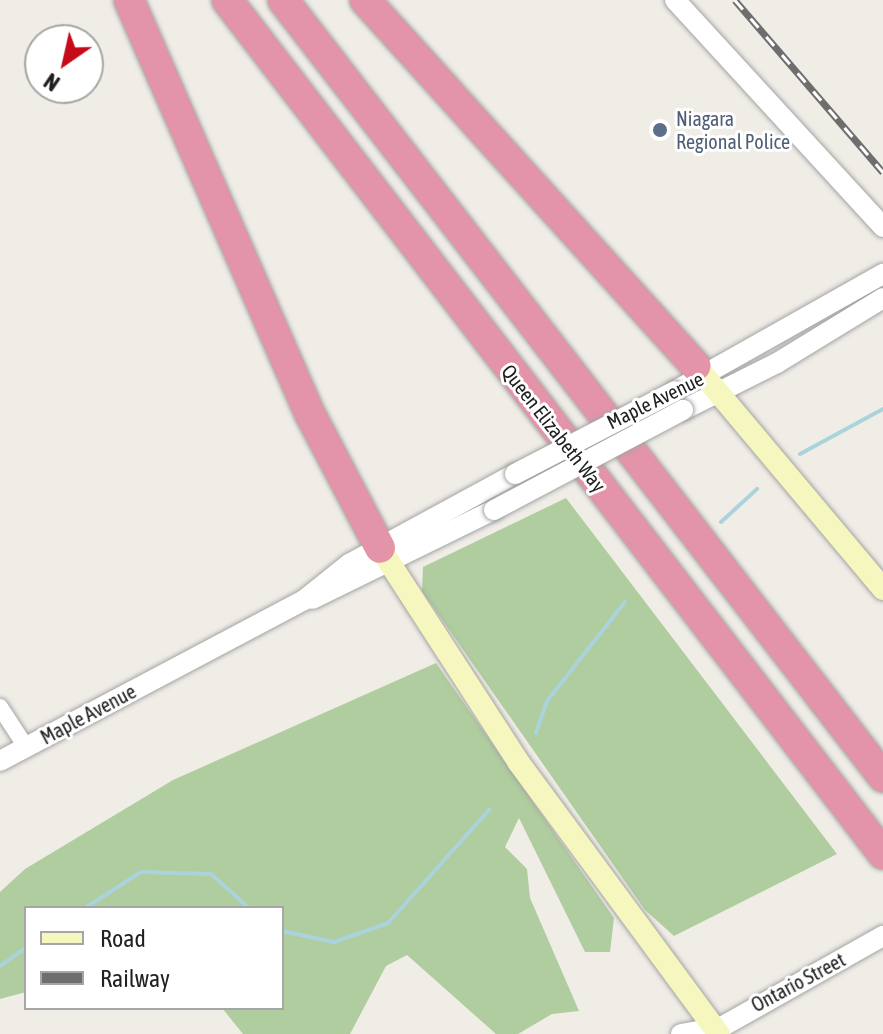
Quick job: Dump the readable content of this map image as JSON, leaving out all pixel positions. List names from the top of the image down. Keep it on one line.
{"streets":{"highway":["Queen Elizabeth Way"],"street":["Maple Avenue","Ontario Street"]},"places":["Niagara Regional Police"],"legend":["Road","Railway"],"north":"bottom left"}
